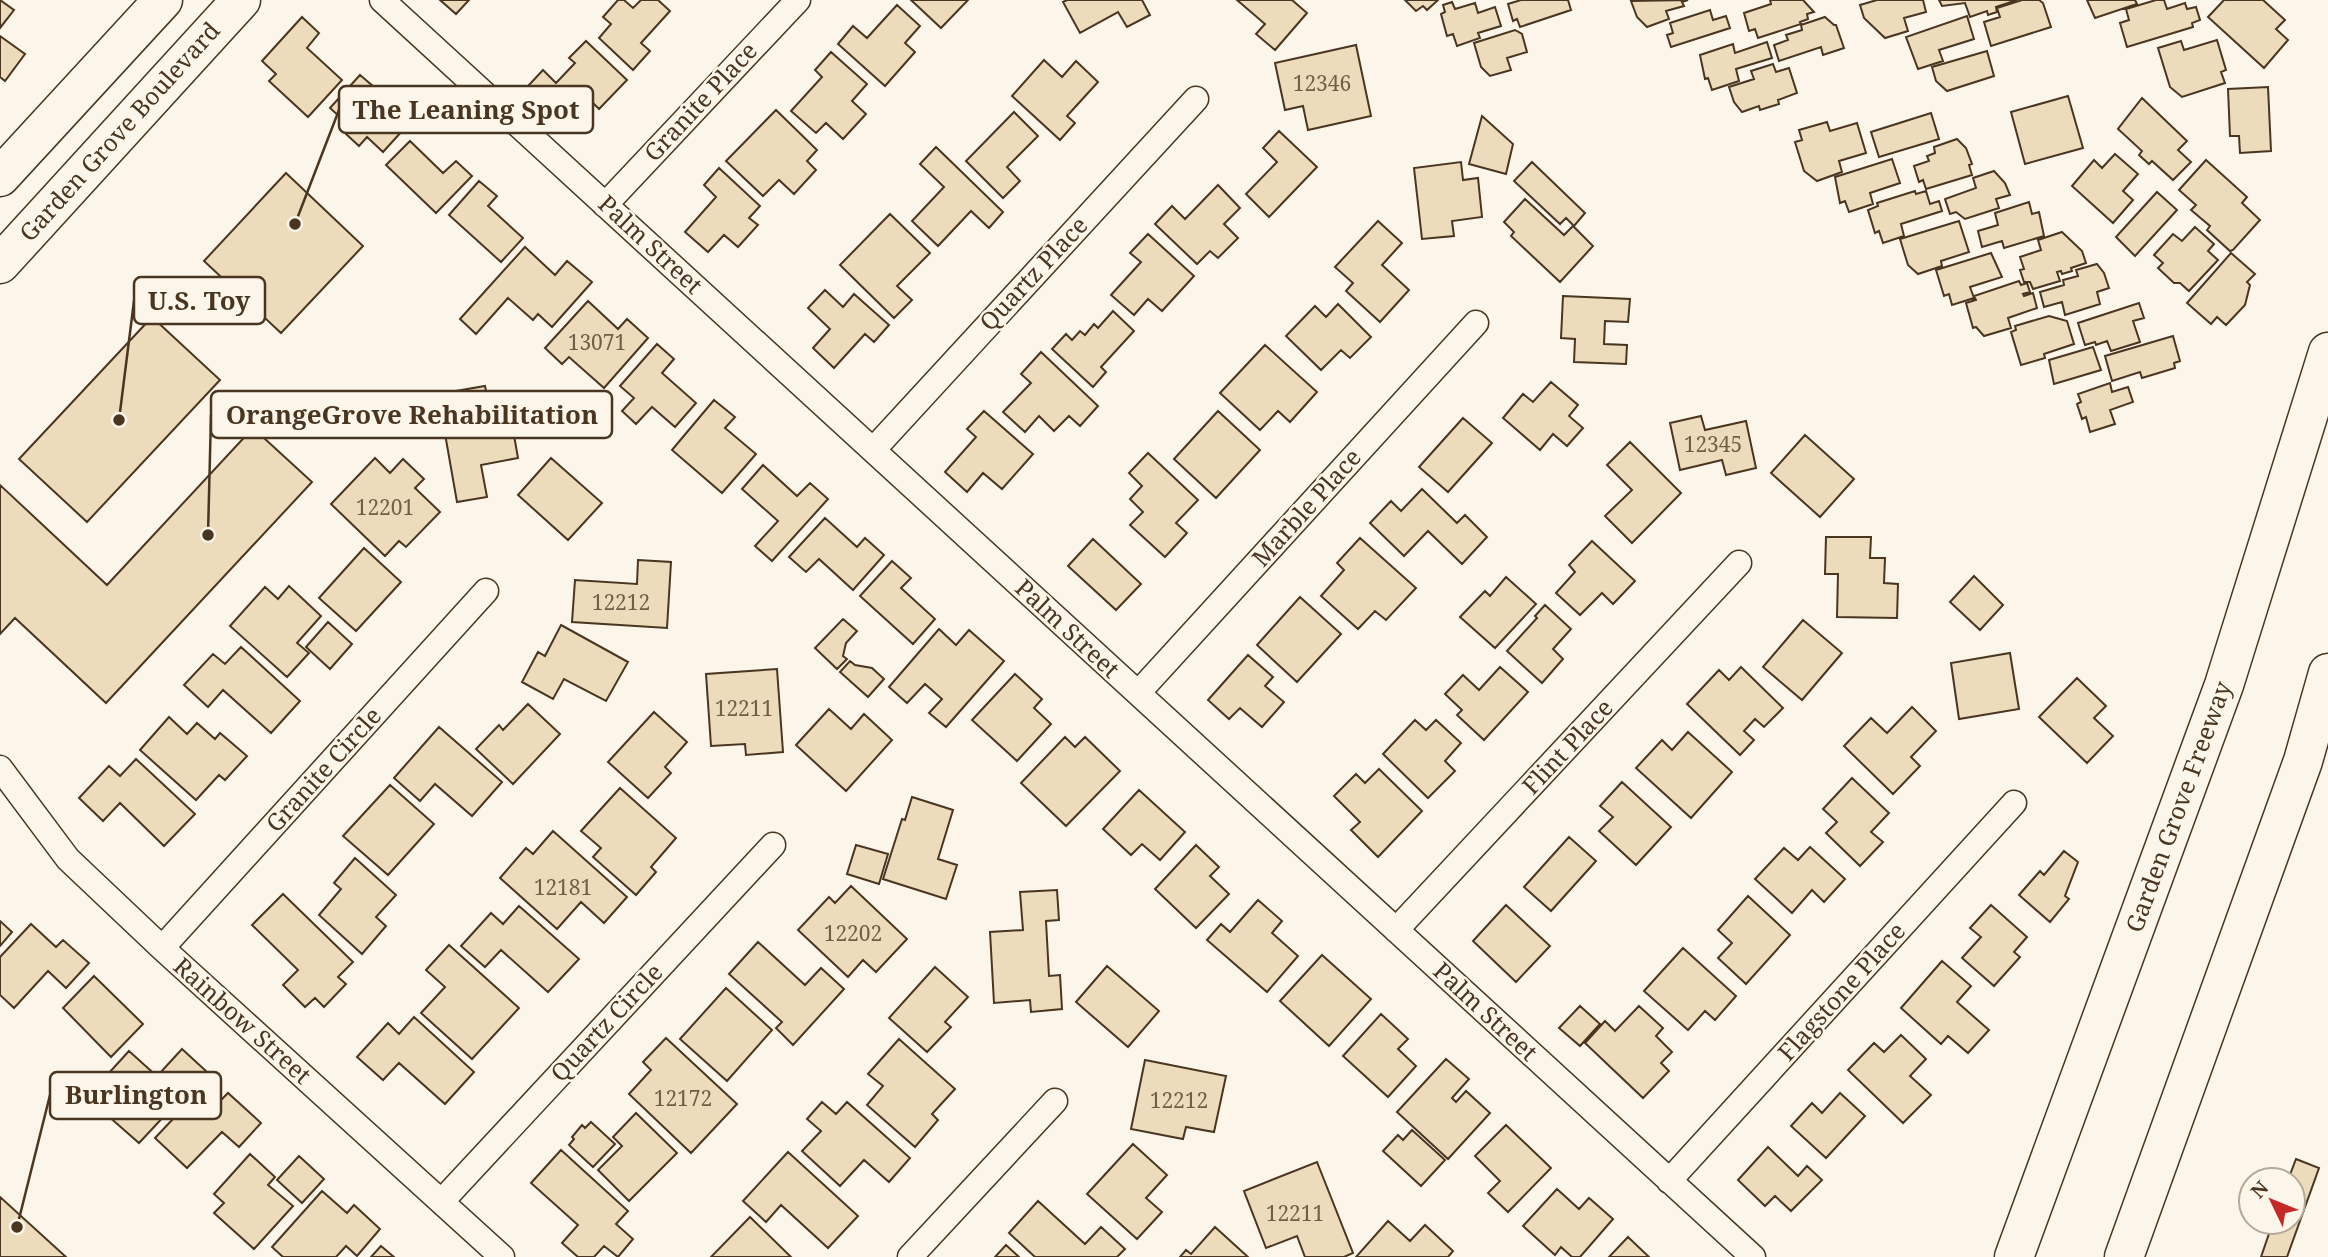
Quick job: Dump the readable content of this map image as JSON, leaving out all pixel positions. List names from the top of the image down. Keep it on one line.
{"streets":{"main road":["Garden Grove Boulevard","Garden Grove Freeway"],"street":["Granite Place","Palm Street","Quartz Place","Marble Place","Flint Place","Granite Circle","Flagstone Place","Rainbow Street","Quartz Circle"]},"crossings":[["Granite Place","Palm Street"],["Palm Street","Quartz Place"],["Palm Street","Marble Place"],["Palm Street","Flint Place"],["Palm Street","Flagstone Place"],["Granite Circle","Rainbow Street"],["Rainbow Street","Quartz Circle"]],"places":["The Leaning Spot","U.S. Toy","OrangeGrove Rehabilitation","Burlington"],"house_numbers":["12346","13071","12345","12201","12212","12211","12181","12202","12172","12212","12211"],"north":"top left"}
